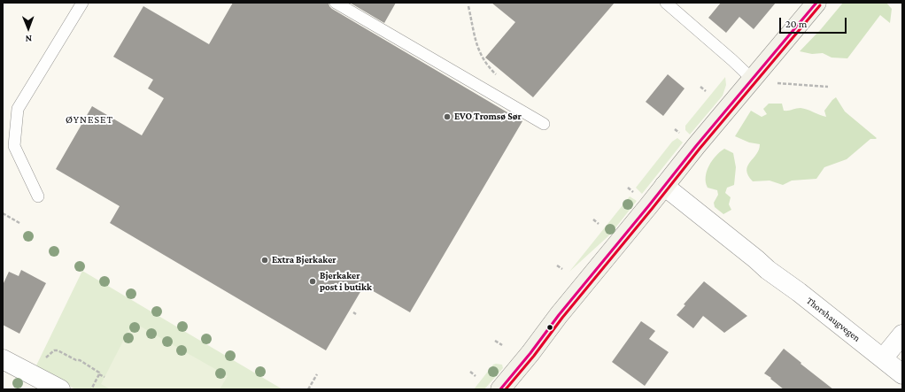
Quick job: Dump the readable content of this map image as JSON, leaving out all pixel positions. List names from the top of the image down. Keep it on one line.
{"streets":{"street":["Thorshaugvegen"]},"districts":["ØYNESET"],"places":["EVO Tromsø Sør","Extra Bjerkaker","Bjerkaker post i butikk"],"scale_bar":"20 m","north":"bottom"}
